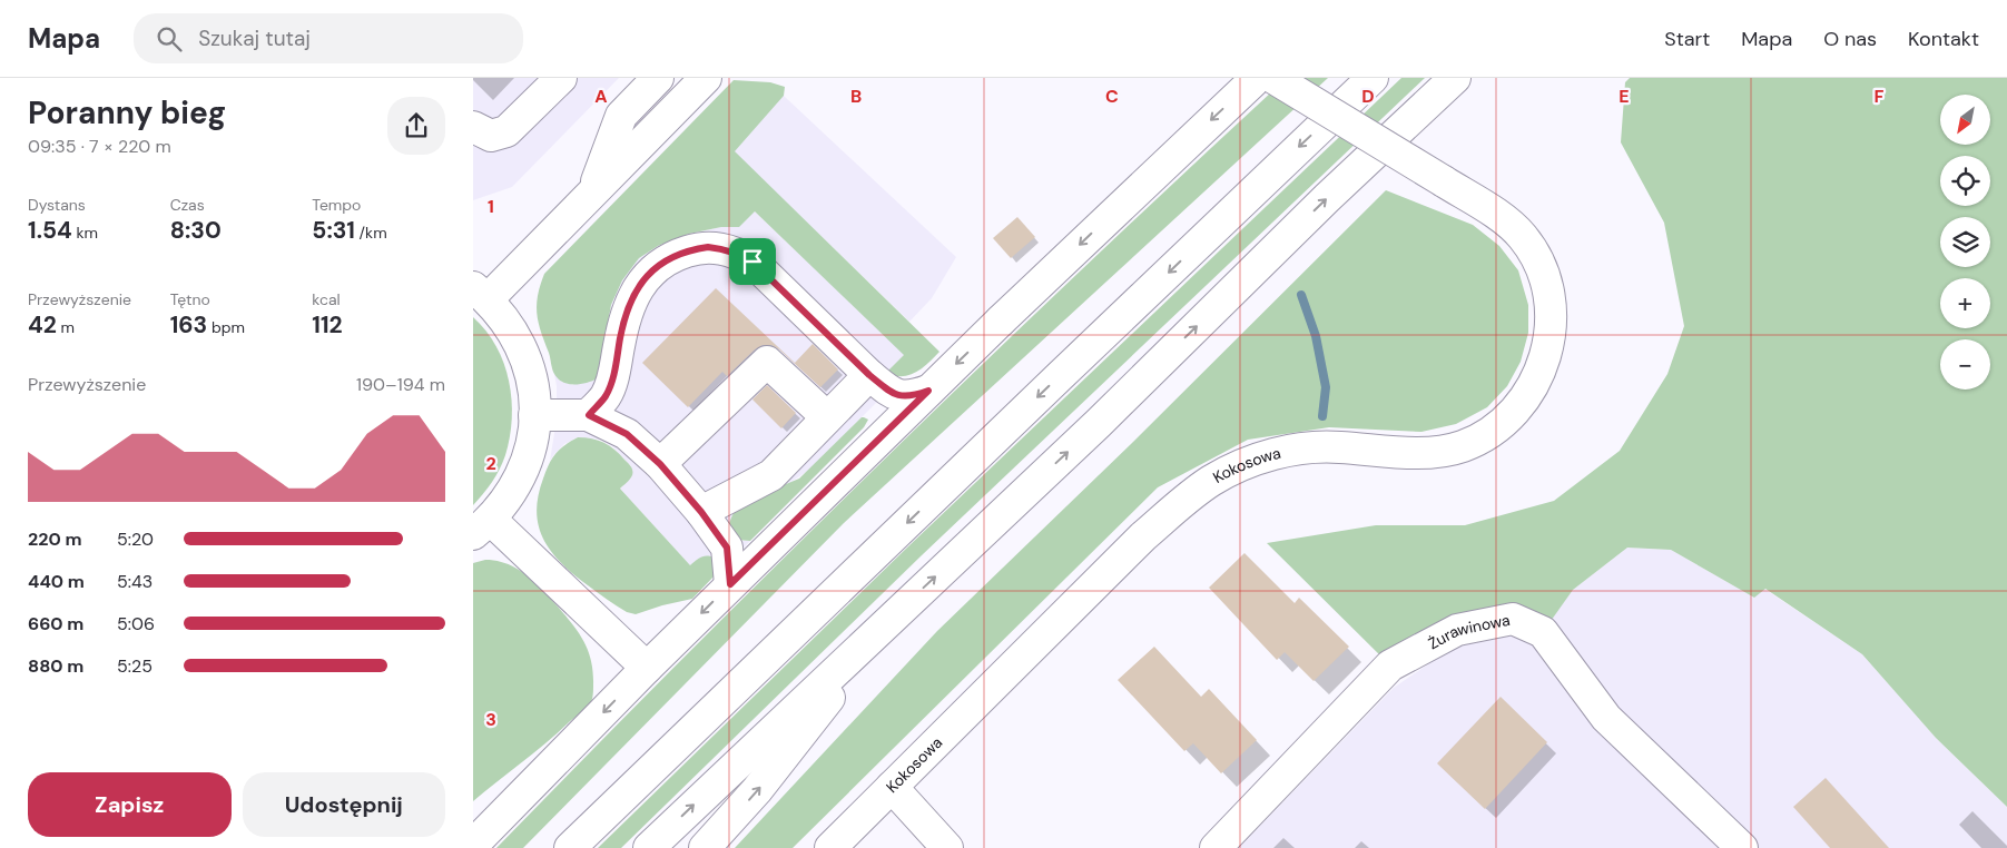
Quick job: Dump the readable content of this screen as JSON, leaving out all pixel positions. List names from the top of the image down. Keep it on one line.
{"streets":{"main road":["Kokosowa","Żurawinowa"]},"north":"bottom left","page":{"header":"Mapa","search":"Szukaj tutaj","nav":["Start","Mapa","O nas","Kontakt"],"heading":["Poranny bieg","09:35 · 7 × 220 m"],"map_buttons":["+","−"],"stats":[["Dystans","1.54 km"],["Czas","8:30"],["Tempo","5:31 /km"],["Przewyższenie","42 m"],["Tętno","163 bpm"],["kcal","112"]],"chart":["Przewyższenie","190–194 m"],"list":[{"name":"220 m","note":"5:20"},{"name":"440 m","note":"5:43"},{"name":"660 m","note":"5:06"},{"name":"880 m","note":"5:25"}],"buttons":["Zapisz","Udostępnij"]},"grid":{"columns":["A","B","C","D","E","F"],"rows":["1","2","3"]}}
